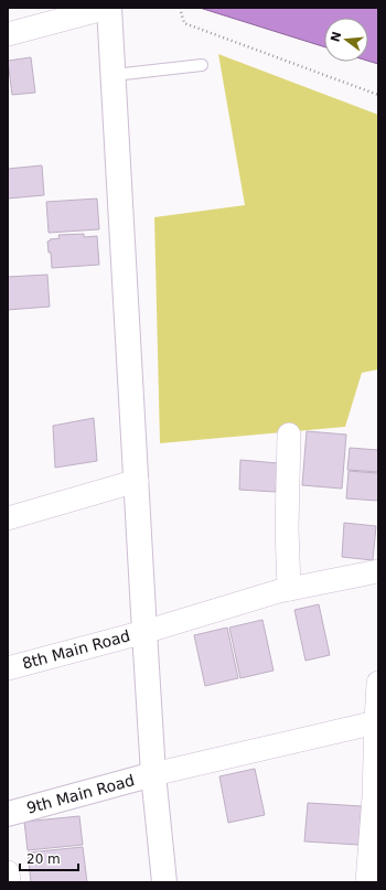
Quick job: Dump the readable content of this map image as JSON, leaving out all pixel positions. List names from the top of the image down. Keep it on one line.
{"streets":{"street":["8th Main Road","9th Main Road"]},"scale_bar":"20 m","north":"left"}
